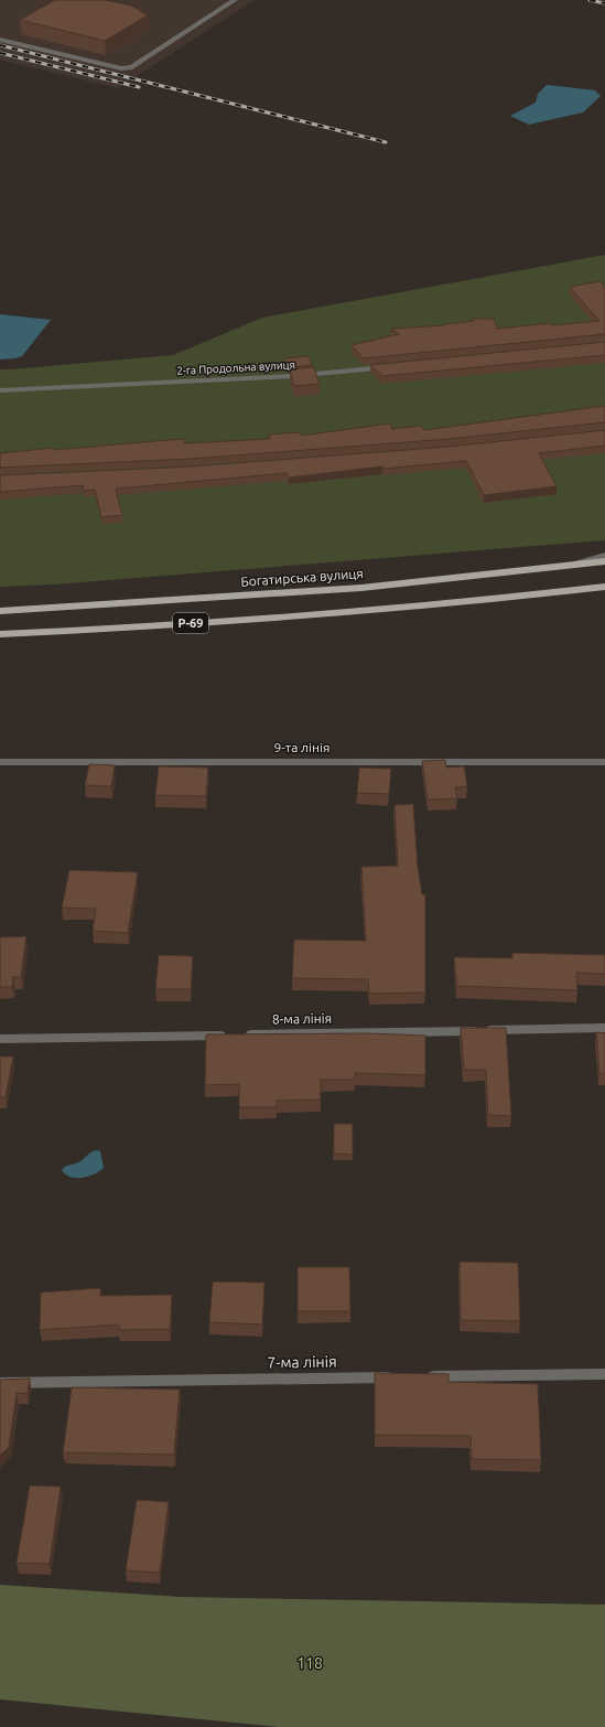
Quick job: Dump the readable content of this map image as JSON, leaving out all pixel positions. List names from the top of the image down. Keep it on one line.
{"streets":{"main road":["Богатирська вулиця","Р-69"],"street":["2-га Продольна вулиця","9-та лінія","8-ма лінія","7-ма лінія"]},"parks":["118"]}
